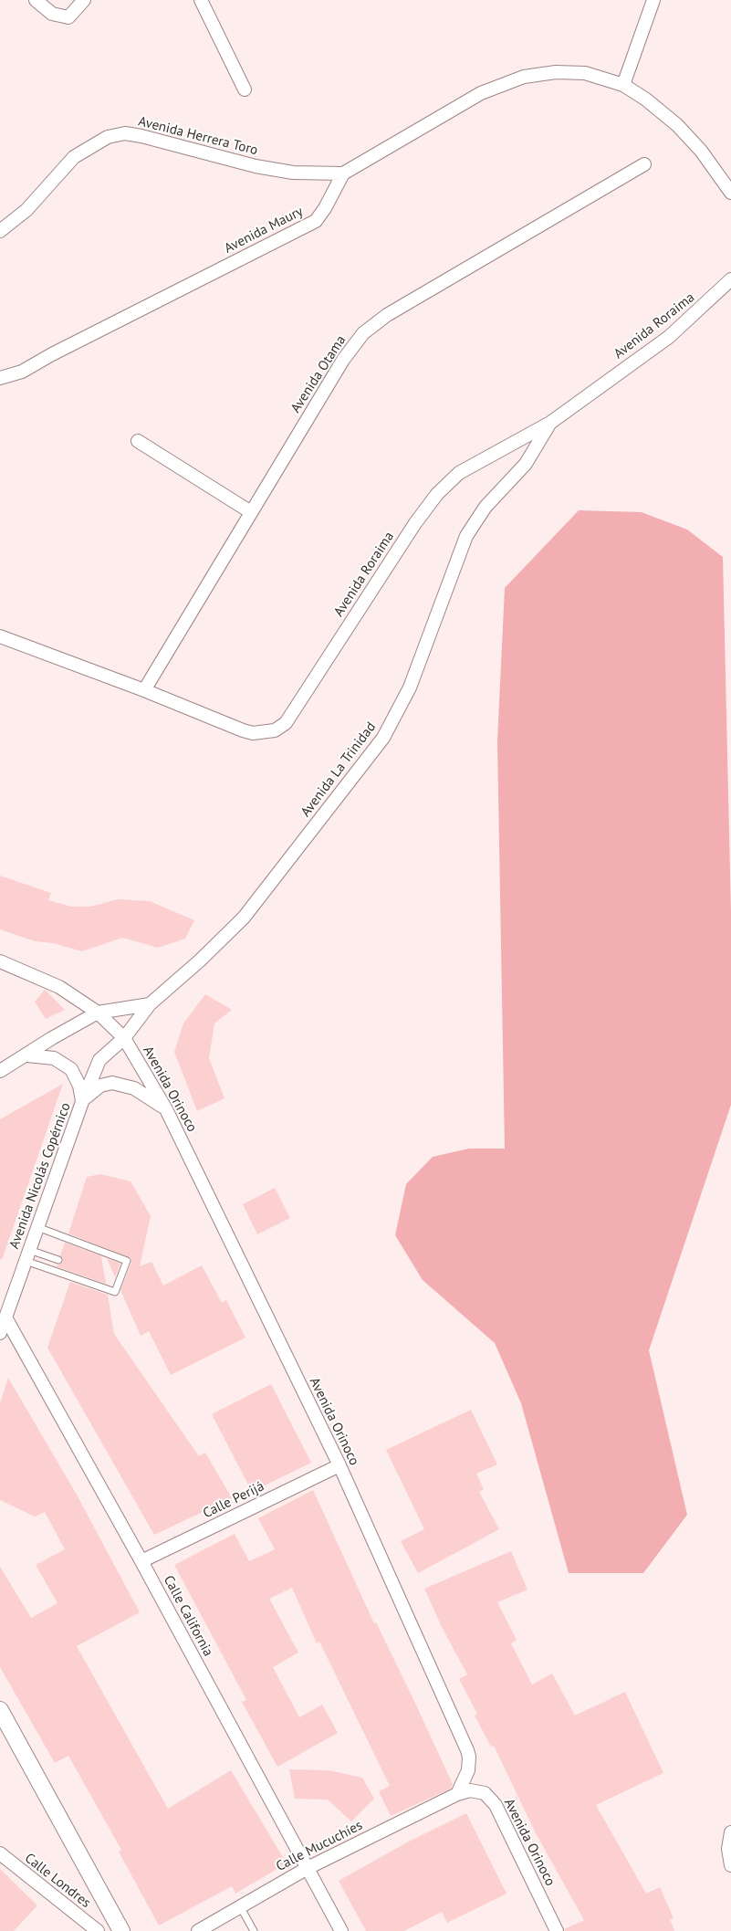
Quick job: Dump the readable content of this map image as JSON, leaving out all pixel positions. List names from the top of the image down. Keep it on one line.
{"streets":{"street":["Avenida Herrera Toro","Avenida Maury","Avenida Roraima","Avenida Otama","Avenida La Trinidad","Avenida Orinoco","Avenida Nicolás Copérnico","Calle Perijá","Calle California","Calle Mucuchíes","Calle Londres"]},"crossings":[["Avenida Herrera Toro","Avenida Maury"],["Avenida Roraima","Avenida Otama"],["Avenida Roraima","Avenida La Trinidad"],["Avenida La Trinidad","Avenida Orinoco"],["Avenida La Trinidad","Avenida Nicolás Copérnico"],["Avenida Orinoco","Avenida Nicolás Copérnico"],["Avenida Orinoco","Calle Perijá"],["Avenida Orinoco","Calle Mucuchíes"],["Avenida Nicolás Copérnico","Calle California"],["Calle Perijá","Calle California"],["Calle California","Calle Mucuchíes"]]}
